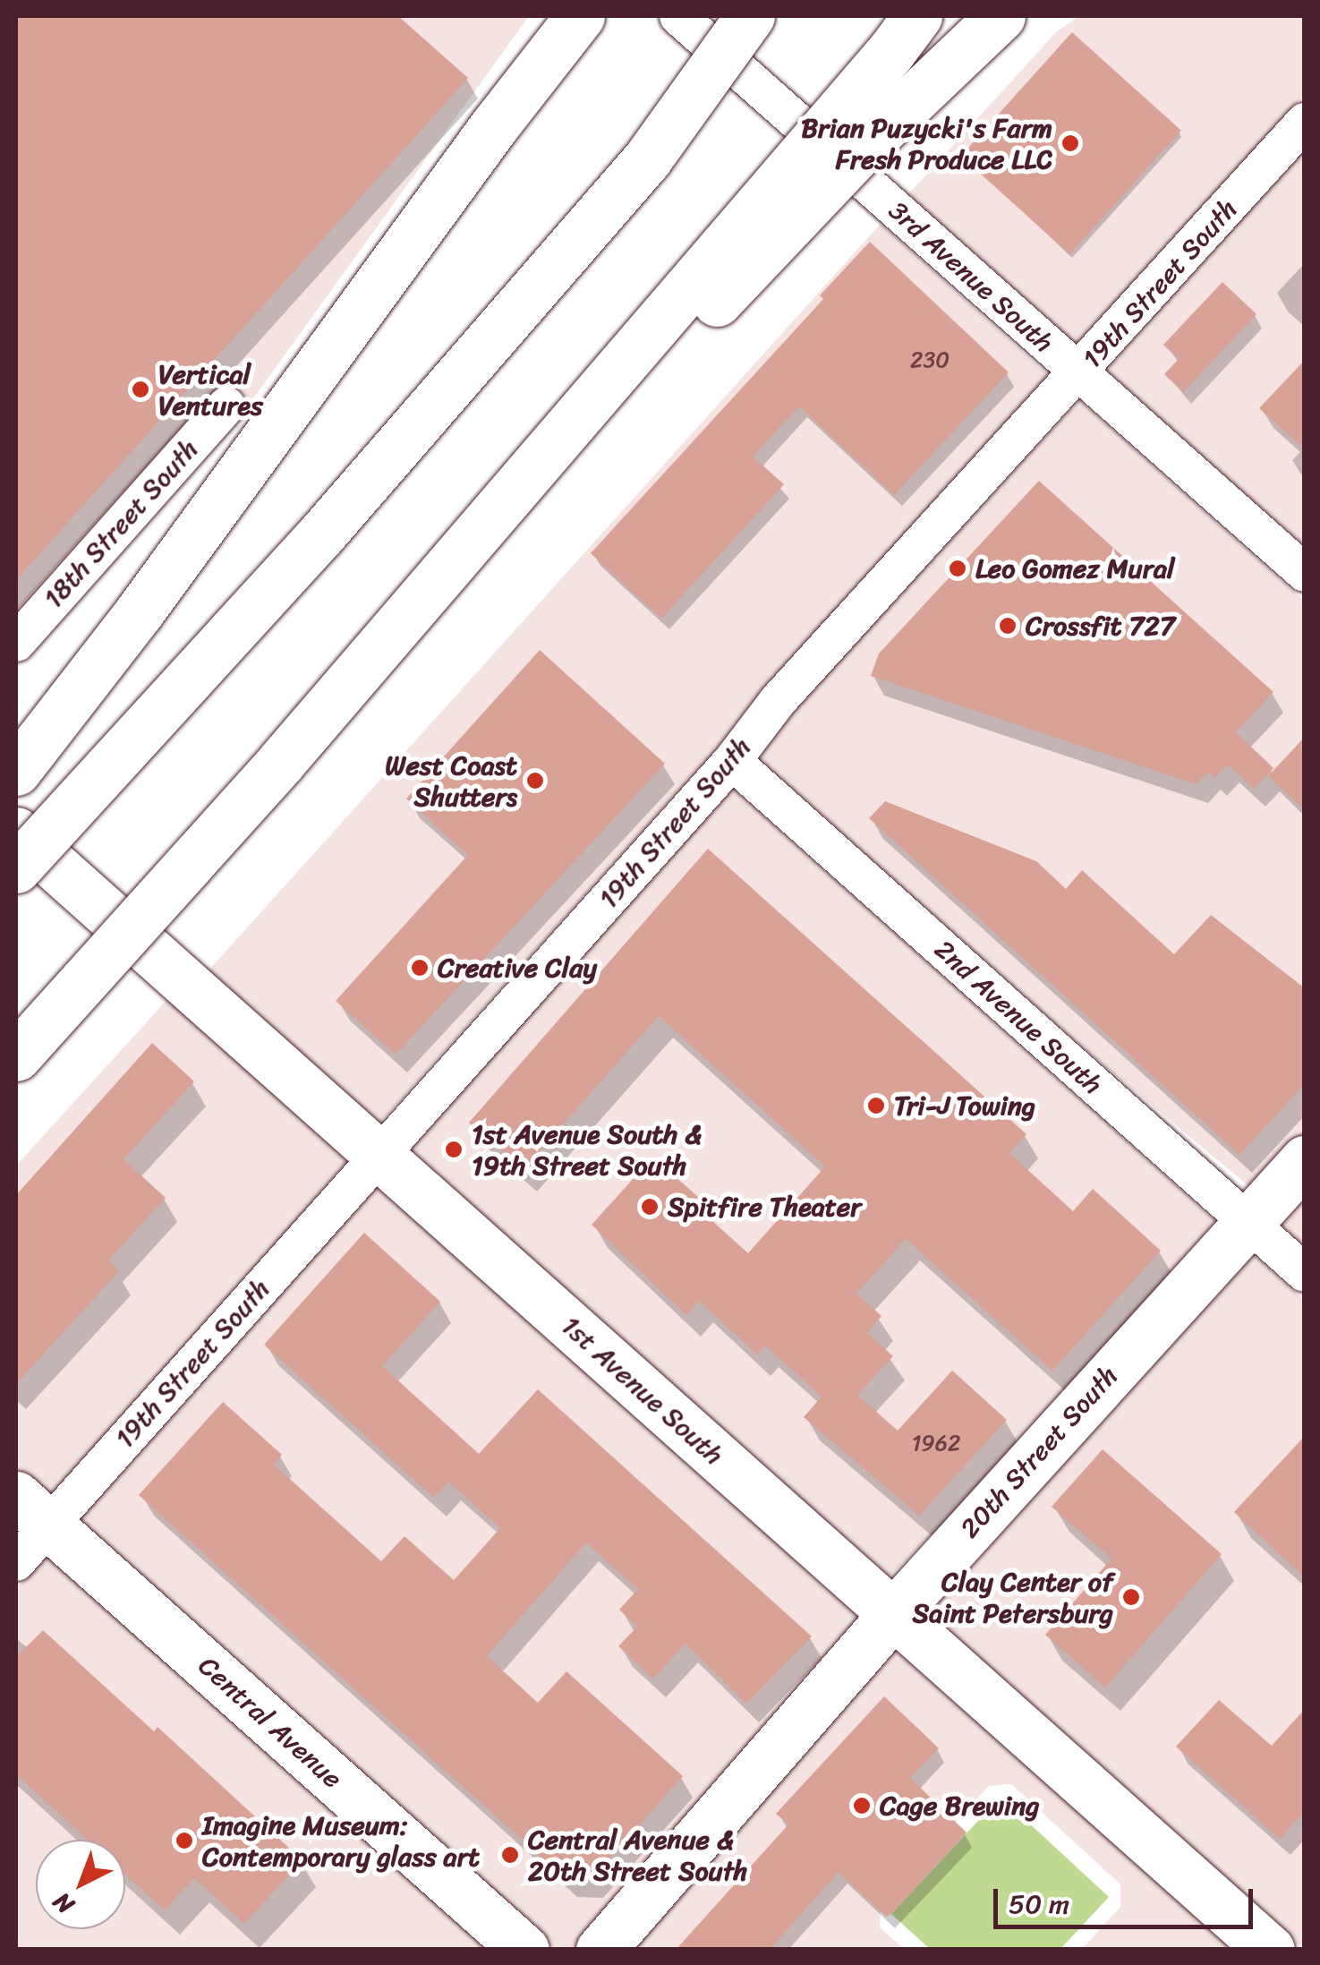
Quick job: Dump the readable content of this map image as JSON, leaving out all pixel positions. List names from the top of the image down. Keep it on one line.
{"streets":{"main road":["1st Avenue South","20th Street South","Central Avenue"],"street":["3rd Avenue South","19th Street South","18th Street South","2nd Avenue South"]},"crossings":[["3rd Avenue South","19th Street South"],["19th Street South","2nd Avenue South"],["19th Street South","1st Avenue South"],["19th Street South","Central Avenue"],["2nd Avenue South","20th Street South"],["1st Avenue South","20th Street South"]],"places":["Brian Puzycki's Farm Fresh Produce LLC","Vertical Ventures","Leo Gomez Mural","Crossfit 727","West Coast Shutters","Creative Clay","Tri-J Towing","1st Avenue South & 19th Street South","Spitfire Theater","Clay Center of Saint Petersburg","Cage Brewing","Imagine Museum: Contemporary glass art","Central Avenue & 20th Street South"],"house_numbers":["230","1962"],"scale_bar":"50 m","north":"bottom left"}
